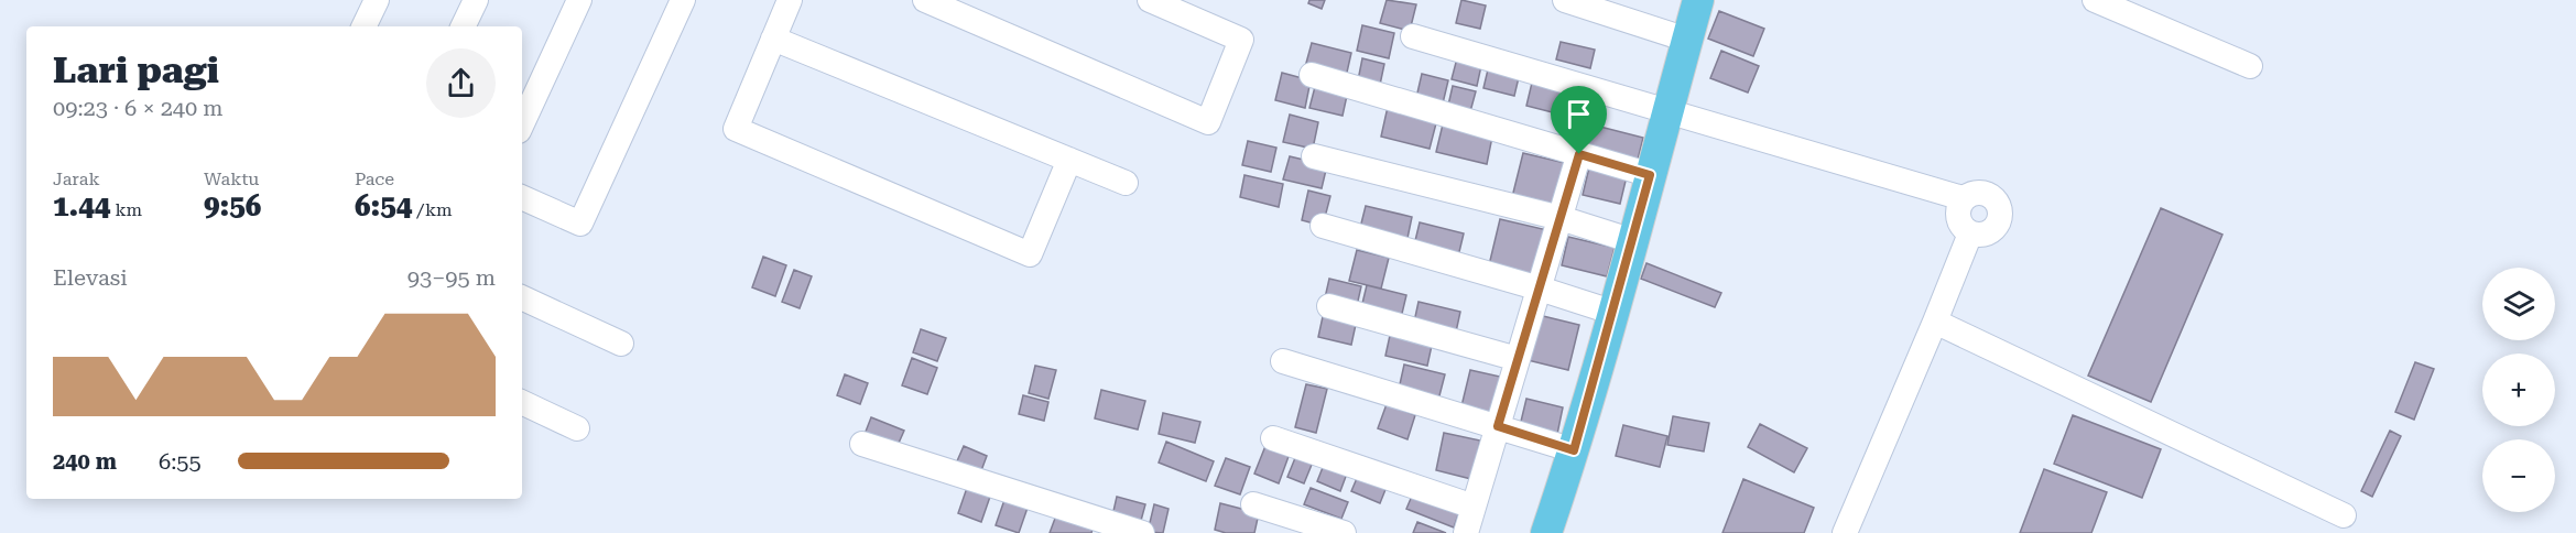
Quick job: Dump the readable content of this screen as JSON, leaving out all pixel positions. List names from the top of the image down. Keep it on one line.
{"page":{"heading":["Lari pagi","09:23 · 6 × 240 m"],"stats":[["Jarak","1.44 km"],["Waktu","9:56"],["Pace","6:54 /km"]],"chart":["Elevasi","93–95 m"],"map_buttons":["+","−"],"list":[{"name":"240 m","note":"6:55"}]}}
